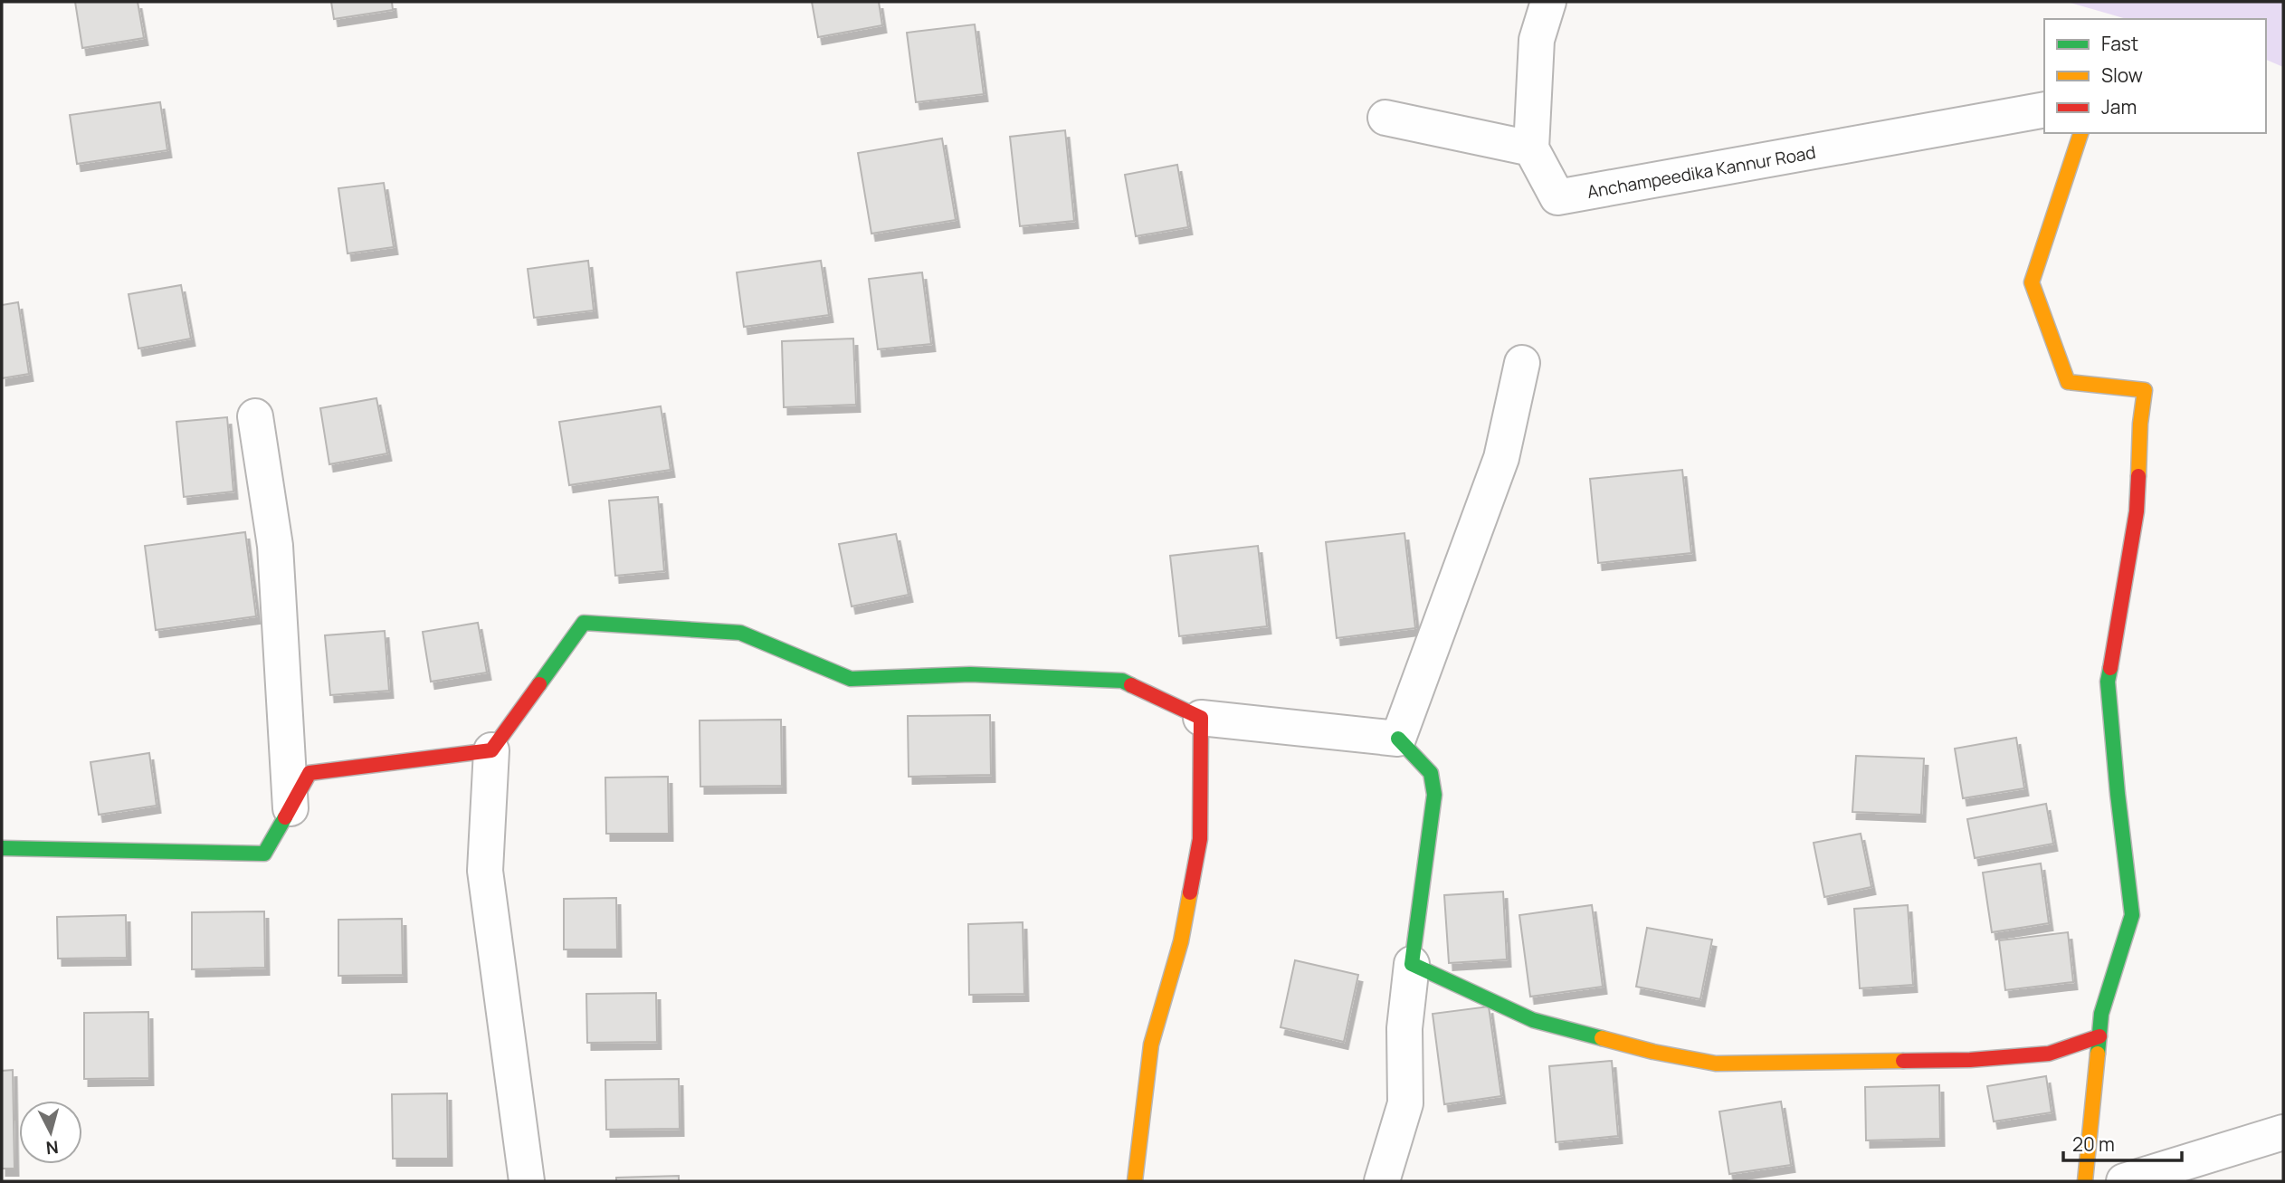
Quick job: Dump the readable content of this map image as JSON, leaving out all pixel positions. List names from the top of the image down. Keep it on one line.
{"streets":{"street":["Anchampeedika Kannur Road"]},"legend":["Fast","Slow","Jam"],"scale_bar":"20 m","north":"bottom"}
